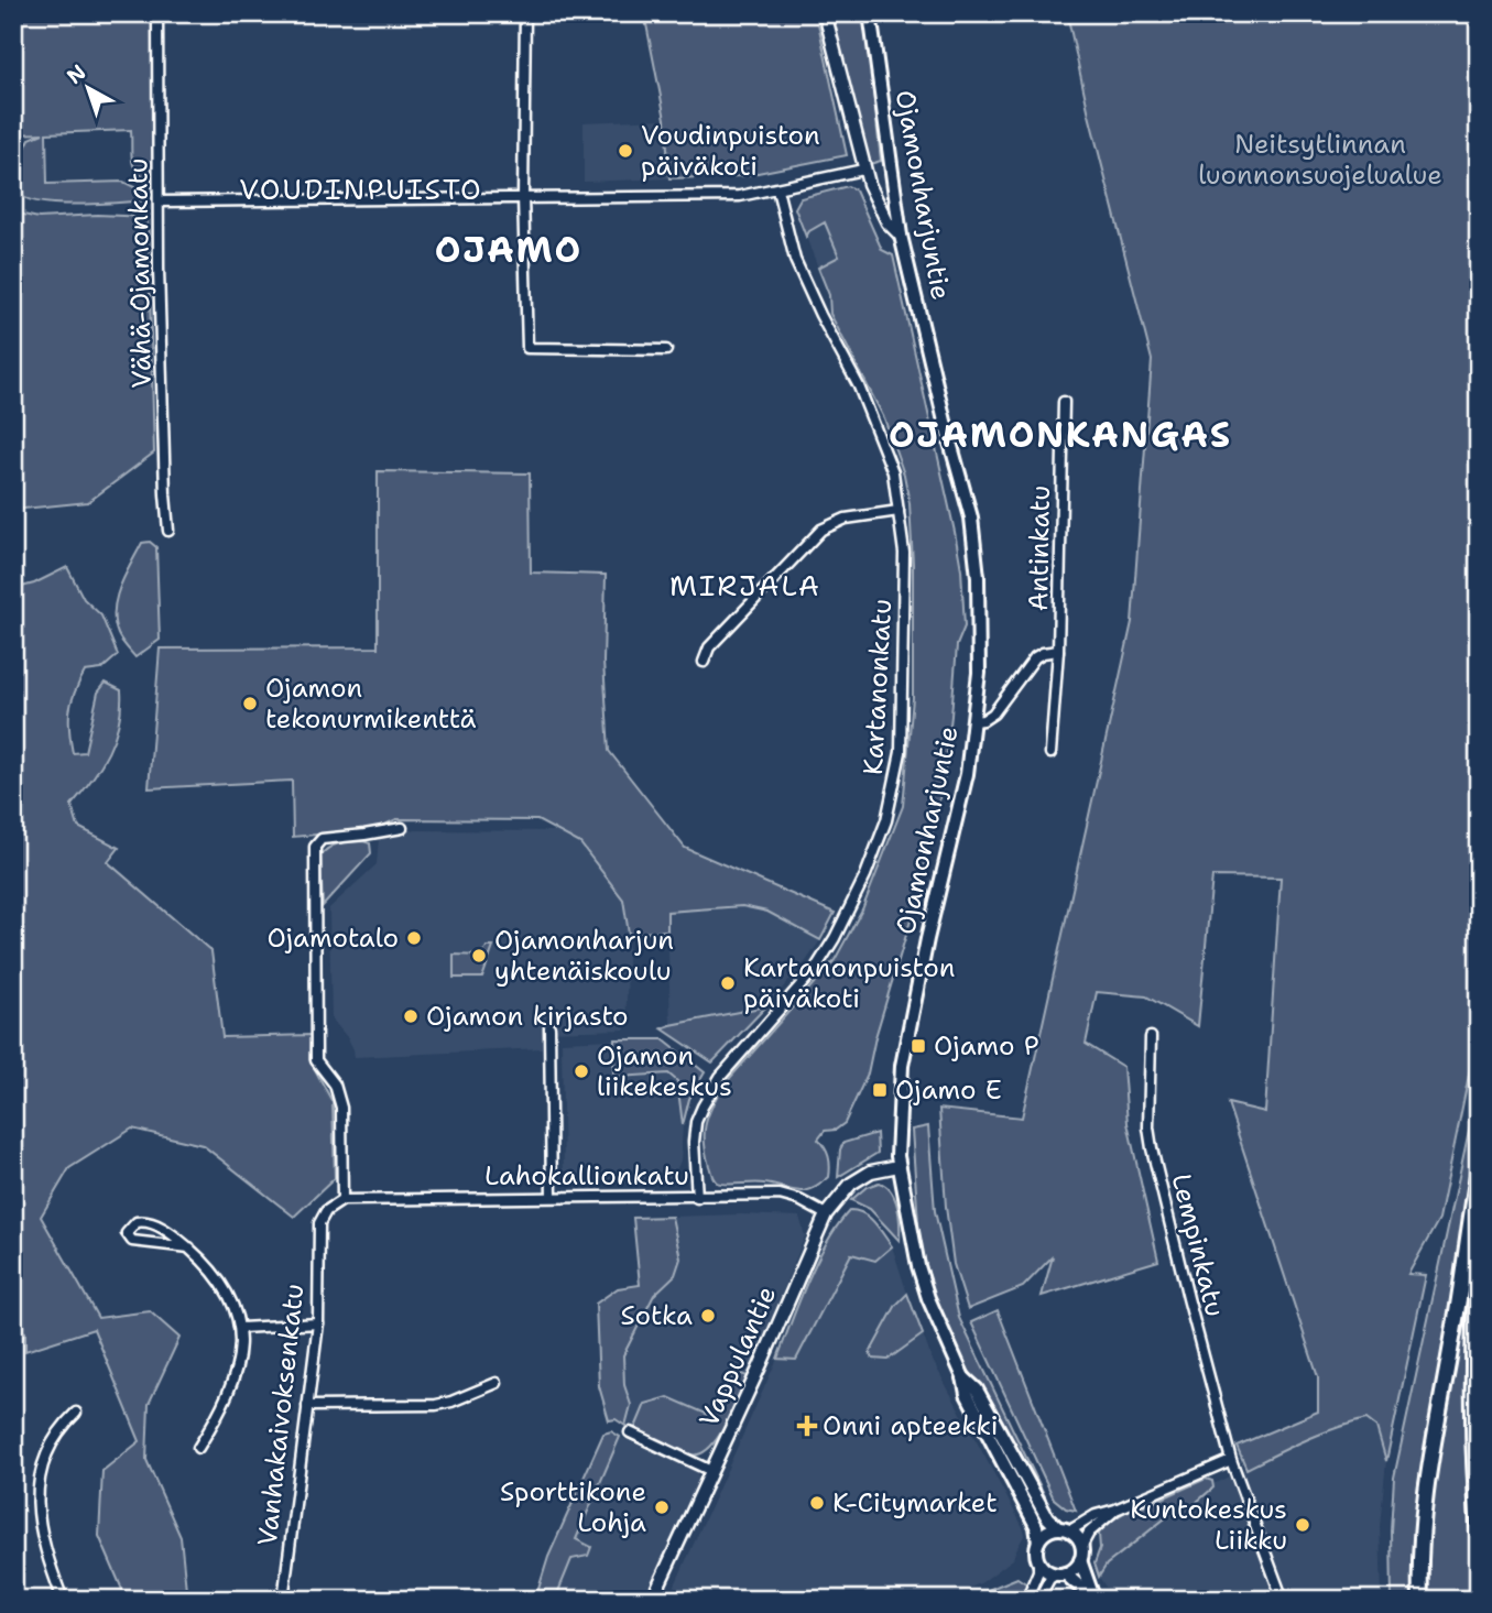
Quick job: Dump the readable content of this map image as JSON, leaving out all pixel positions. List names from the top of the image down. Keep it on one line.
{"streets":{"main road":["Ojamonharjuntie"],"street":["Vähä-Ojamonkatu","Antinkatu","Kartanonkatu","Lahokallionkatu","Lempinkatu","Vappulantie","Vanhakaivoksenkatu"]},"crossings":[["Ojamonharjuntie","Antinkatu"],["Ojamonharjuntie","Vappulantie"],["Kartanonkatu","Lahokallionkatu"],["Lahokallionkatu","Vappulantie"],["Lahokallionkatu","Vanhakaivoksenkatu"]],"districts":["VOUDINPUISTO","OJAMO","OJAMONKANGAS","MIRJALA"],"parks":["Neitsytlinnan luonnonsuojelualue"],"places":{"other":["Voudinpuiston päiväkoti","Ojamon tekonurmikenttä","Ojamotalo","Ojamonharjun yhtenäiskoulu","Kartanonpuiston päiväkoti","Ojamon kirjasto","Ojamon liikekeskus","Sotka","K-Citymarket","Sporttikone Lohja","Kuntokeskus Liikku"],"transit":["Ojamo P","Ojamo E"],"health":["Onni apteekki"]},"north":"top left"}
